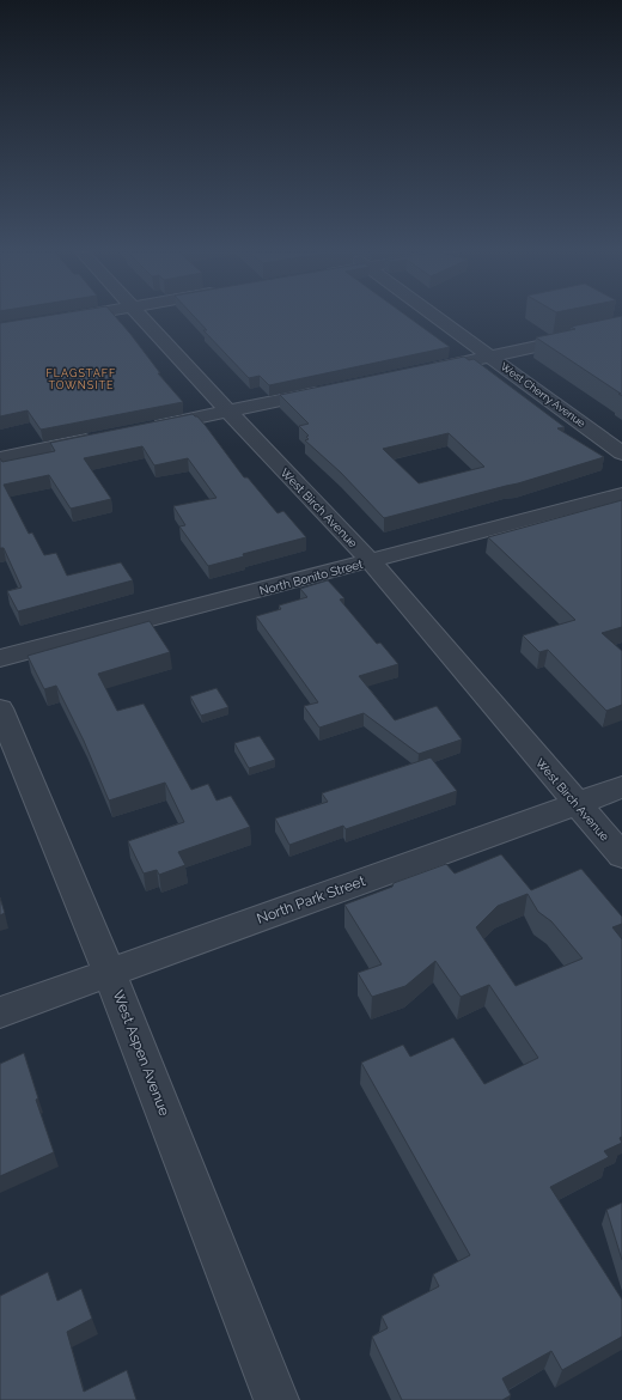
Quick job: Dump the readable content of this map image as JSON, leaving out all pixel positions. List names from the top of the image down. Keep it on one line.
{"streets":{"street":["West Cherry Avenue","West Birch Avenue","North Bonito Street","North Park Street","West Aspen Avenue"]},"crossings":[["West Birch Avenue","North Bonito Street"],["West Birch Avenue","North Park Street"],["North Park Street","West Aspen Avenue"]],"districts":["FLAGSTAFF TOWNSITE"]}
